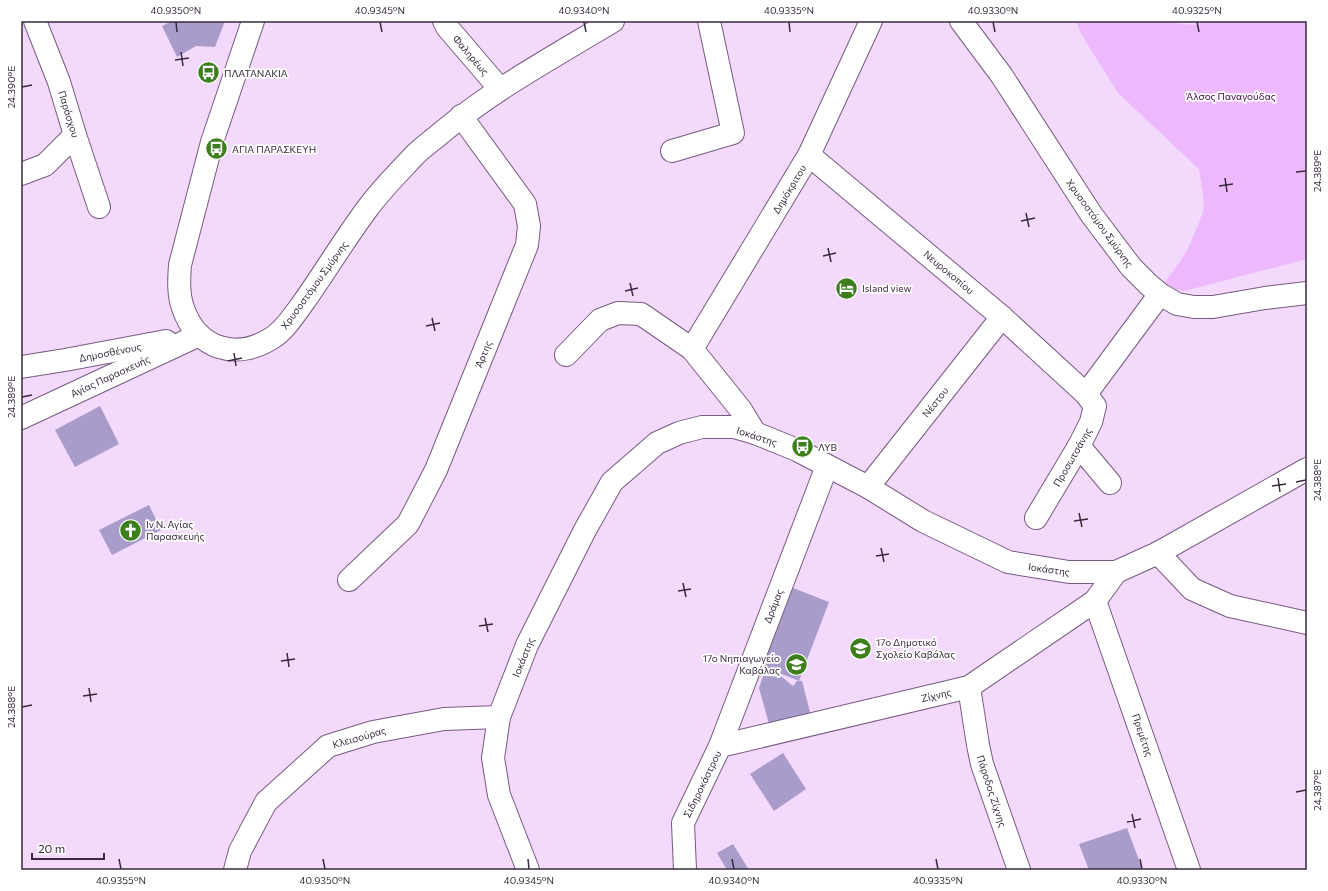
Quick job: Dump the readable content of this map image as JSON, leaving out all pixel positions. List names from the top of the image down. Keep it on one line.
{"streets":{"street":["Φαληρέως","Παράσχου","Δημόκριτου","Χρυσοστόμου Σμύρνης","Νευροκοπίου","Δημοσθένους","Άρτης","Αγίας Παρασκευής","Νέστου","Ιοκάστης","Προσωτσάνης","Δράμας","Ζίχνης","Πρεμέτης","Κλεισούρας","Σιδηροκάστρου","Πάροδος Ζίχνης"]},"crossings":[["Φαληρέως","Χρυσοστόμου Σμύρνης"],["Δημόκριτου","Νευροκοπίου"],["Χρυσοστόμου Σμύρνης","Δημοσθένους"],["Χρυσοστόμου Σμύρνης","Άρτης"],["Χρυσοστόμου Σμύρνης","Αγίας Παρασκευής"],["Νευροκοπίου","Νέστου"],["Νευροκοπίου","Προσωτσάνης"],["Δημοσθένους","Αγίας Παρασκευής"],["Νέστου","Ιοκάστης"],["Ιοκάστης","Δράμας"],["Ιοκάστης","Ζίχνης"],["Ιοκάστης","Κλεισούρας"],["Δράμας","Ζίχνης"],["Δράμας","Σιδηροκάστρου"],["Ζίχνης","Πρεμέτης"],["Ζίχνης","Σιδηροκάστρου"],["Ζίχνης","Πάροδος Ζίχνης"]],"parks":["Άλσος Παναγούδας"],"places":{"bus stop":["ΠΛΑΤΑΝΑΚΙΑ","ΑΓΙΑ ΠΑΡΑΣΚΕΥΗ","ΛΥΒ"],"hotel":["Island view"],"church":["Ιν Ν. Αγίας Παρασκευής"],"school or university":["17ο Δημοτικό Σχολείο Καβάλας","17ο Νηπιαγωγείο Καβάλας"]},"scale_bar":"20 m","coordinates":["40.9350°N","40.9345°N","40.9340°N","40.9335°N","40.9330°N","40.9325°N","24.390°E","24.389°E","24.388°E","24.387°E","40.9355°N"]}
